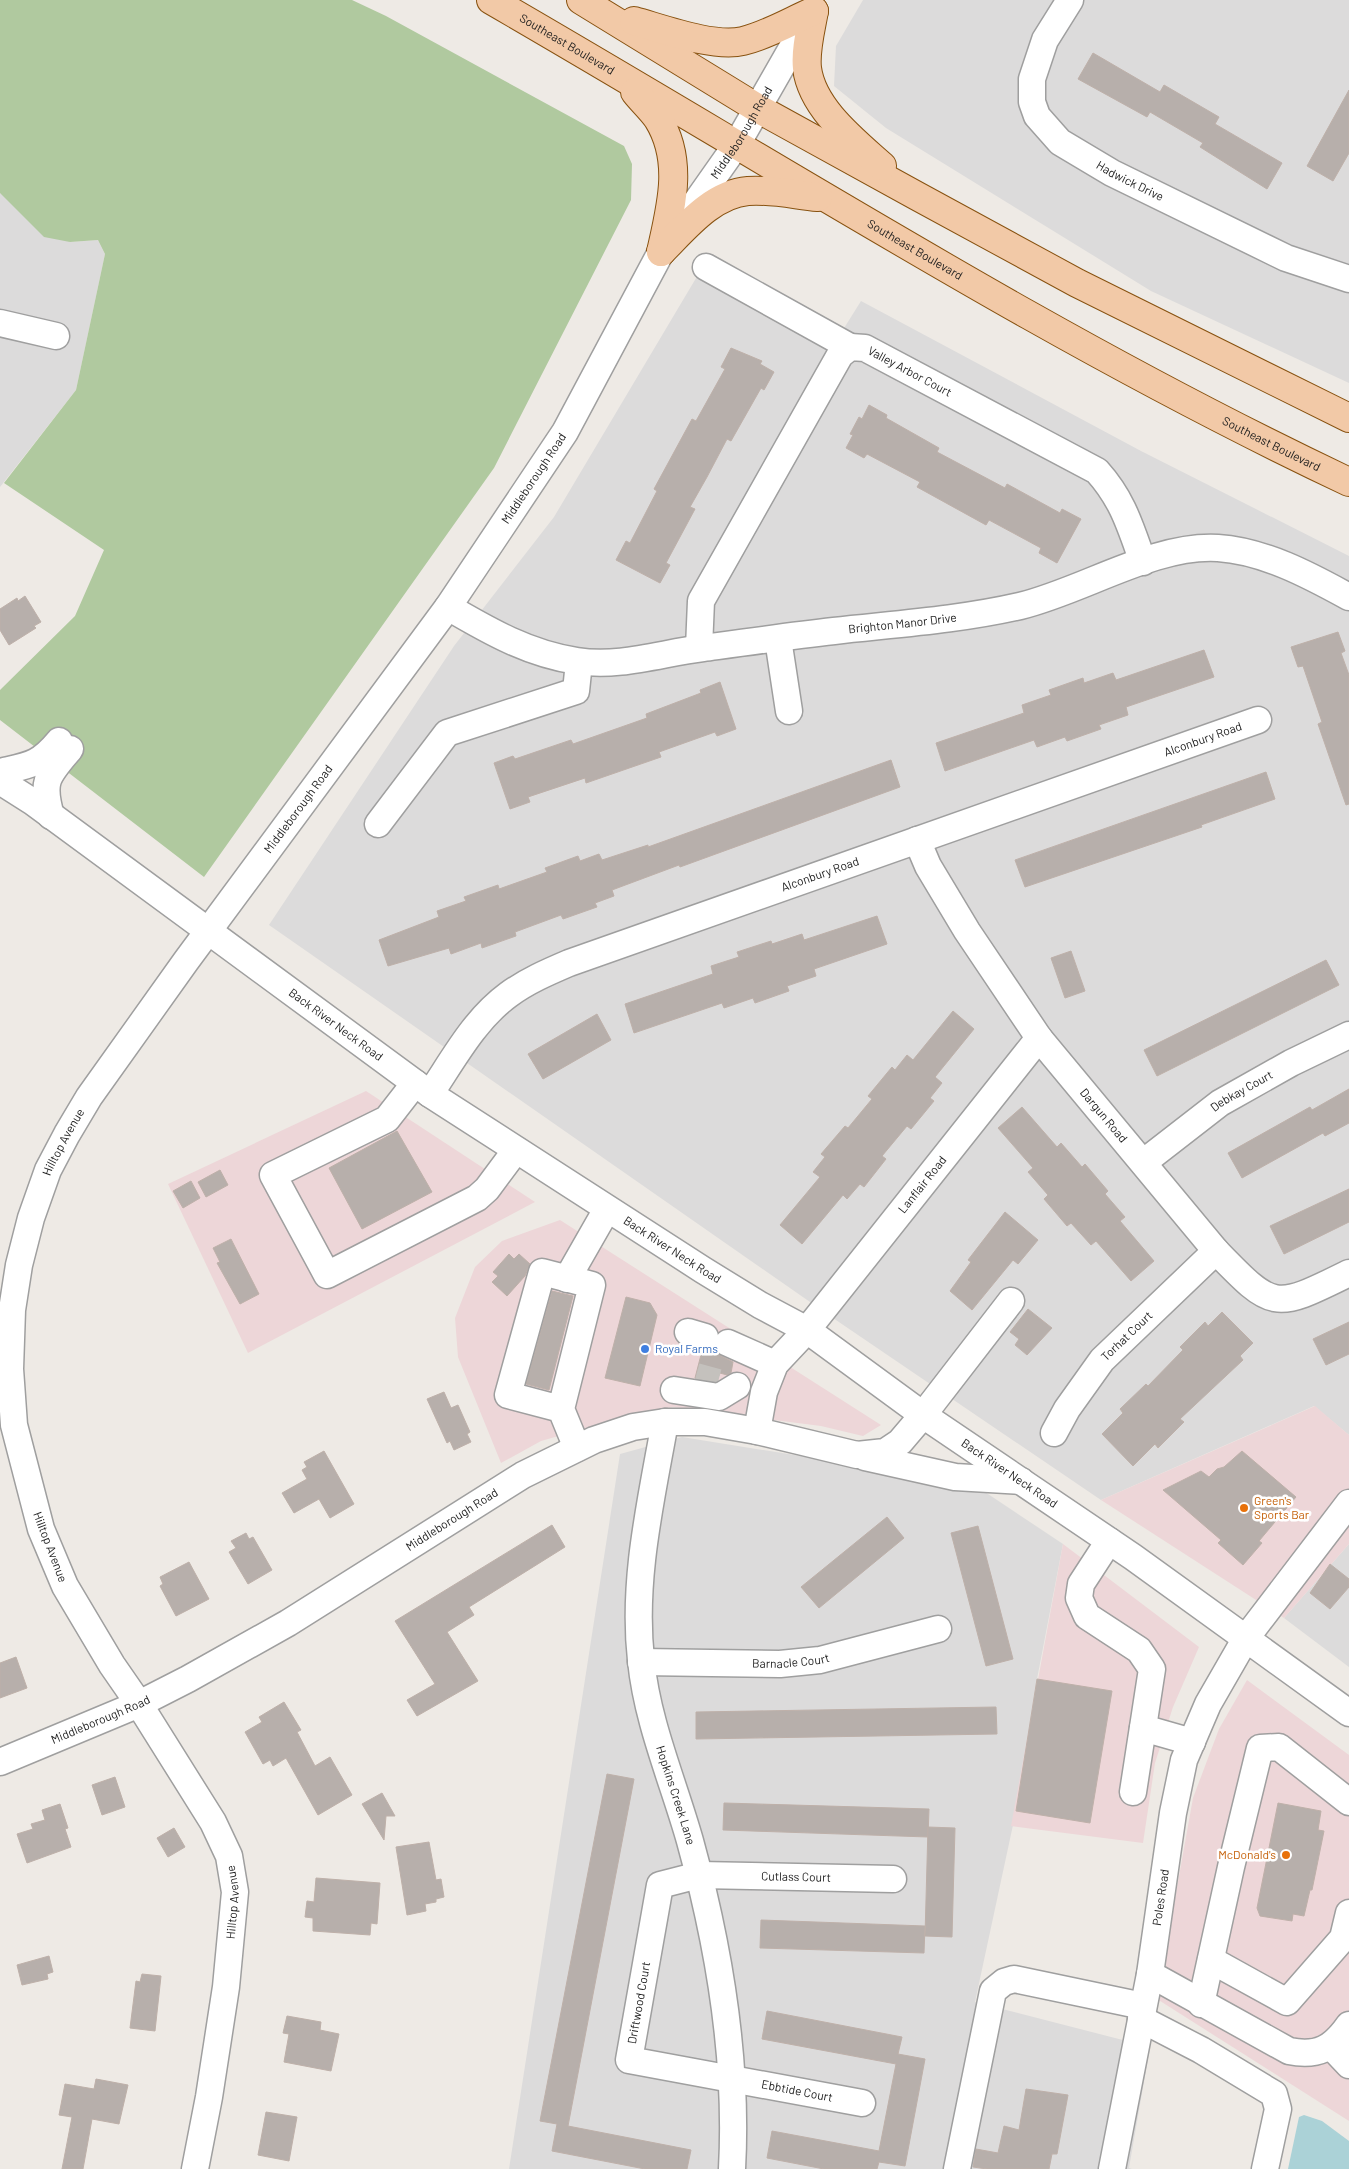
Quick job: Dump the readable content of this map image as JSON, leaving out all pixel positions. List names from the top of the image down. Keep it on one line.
{"streets":{"main road":["Southeast Boulevard"],"street":["Middleborough Road","Hadwick Drive","Valley Arbor Court","Brighton Manor Drive","Alconbury Road","Back River Neck Road","Debkay Court","Dargun Road","Hilltop Avenue","Lanflair Road","Torhat Court","Barnacle Court","Hopkins Creek Lane","Cutlass Court","Poles Road","Driftwood Court","Ebbtide Court"]},"crossings":[["Southeast Boulevard","Middleborough Road"],["Middleborough Road","Brighton Manor Drive"],["Middleborough Road","Back River Neck Road"],["Middleborough Road","Hilltop Avenue"],["Middleborough Road","Hopkins Creek Lane"],["Valley Arbor Court","Brighton Manor Drive"],["Alconbury Road","Back River Neck Road"],["Alconbury Road","Dargun Road"],["Back River Neck Road","Hilltop Avenue"],["Back River Neck Road","Lanflair Road"],["Back River Neck Road","Poles Road"],["Debkay Court","Dargun Road"],["Dargun Road","Lanflair Road"],["Dargun Road","Torhat Court"],["Barnacle Court","Hopkins Creek Lane"],["Hopkins Creek Lane","Cutlass Court"],["Hopkins Creek Lane","Driftwood Court"],["Hopkins Creek Lane","Ebbtide Court"],["Cutlass Court","Driftwood Court"],["Driftwood Court","Ebbtide Court"]],"places":["Royal Farms","Green's Sports Bar","McDonald's"]}
